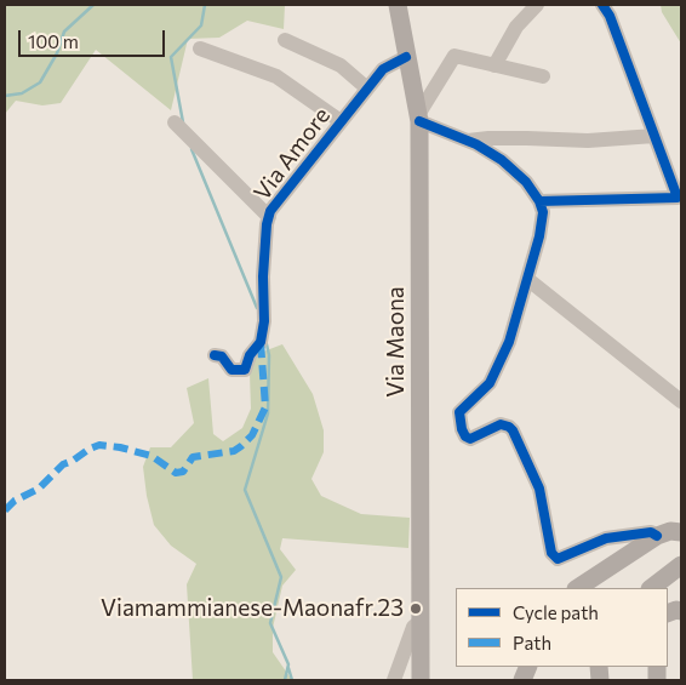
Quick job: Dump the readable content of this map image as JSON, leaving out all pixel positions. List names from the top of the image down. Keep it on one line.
{"streets":{"main road":["Via Maona"],"street":["Via Amore"]},"crossings":[["Via Amore","Via Maona"]],"places":["Viamammianese-Maonafr.23"],"legend":["Cycle path","Path"],"scale_bar":"100 m"}
